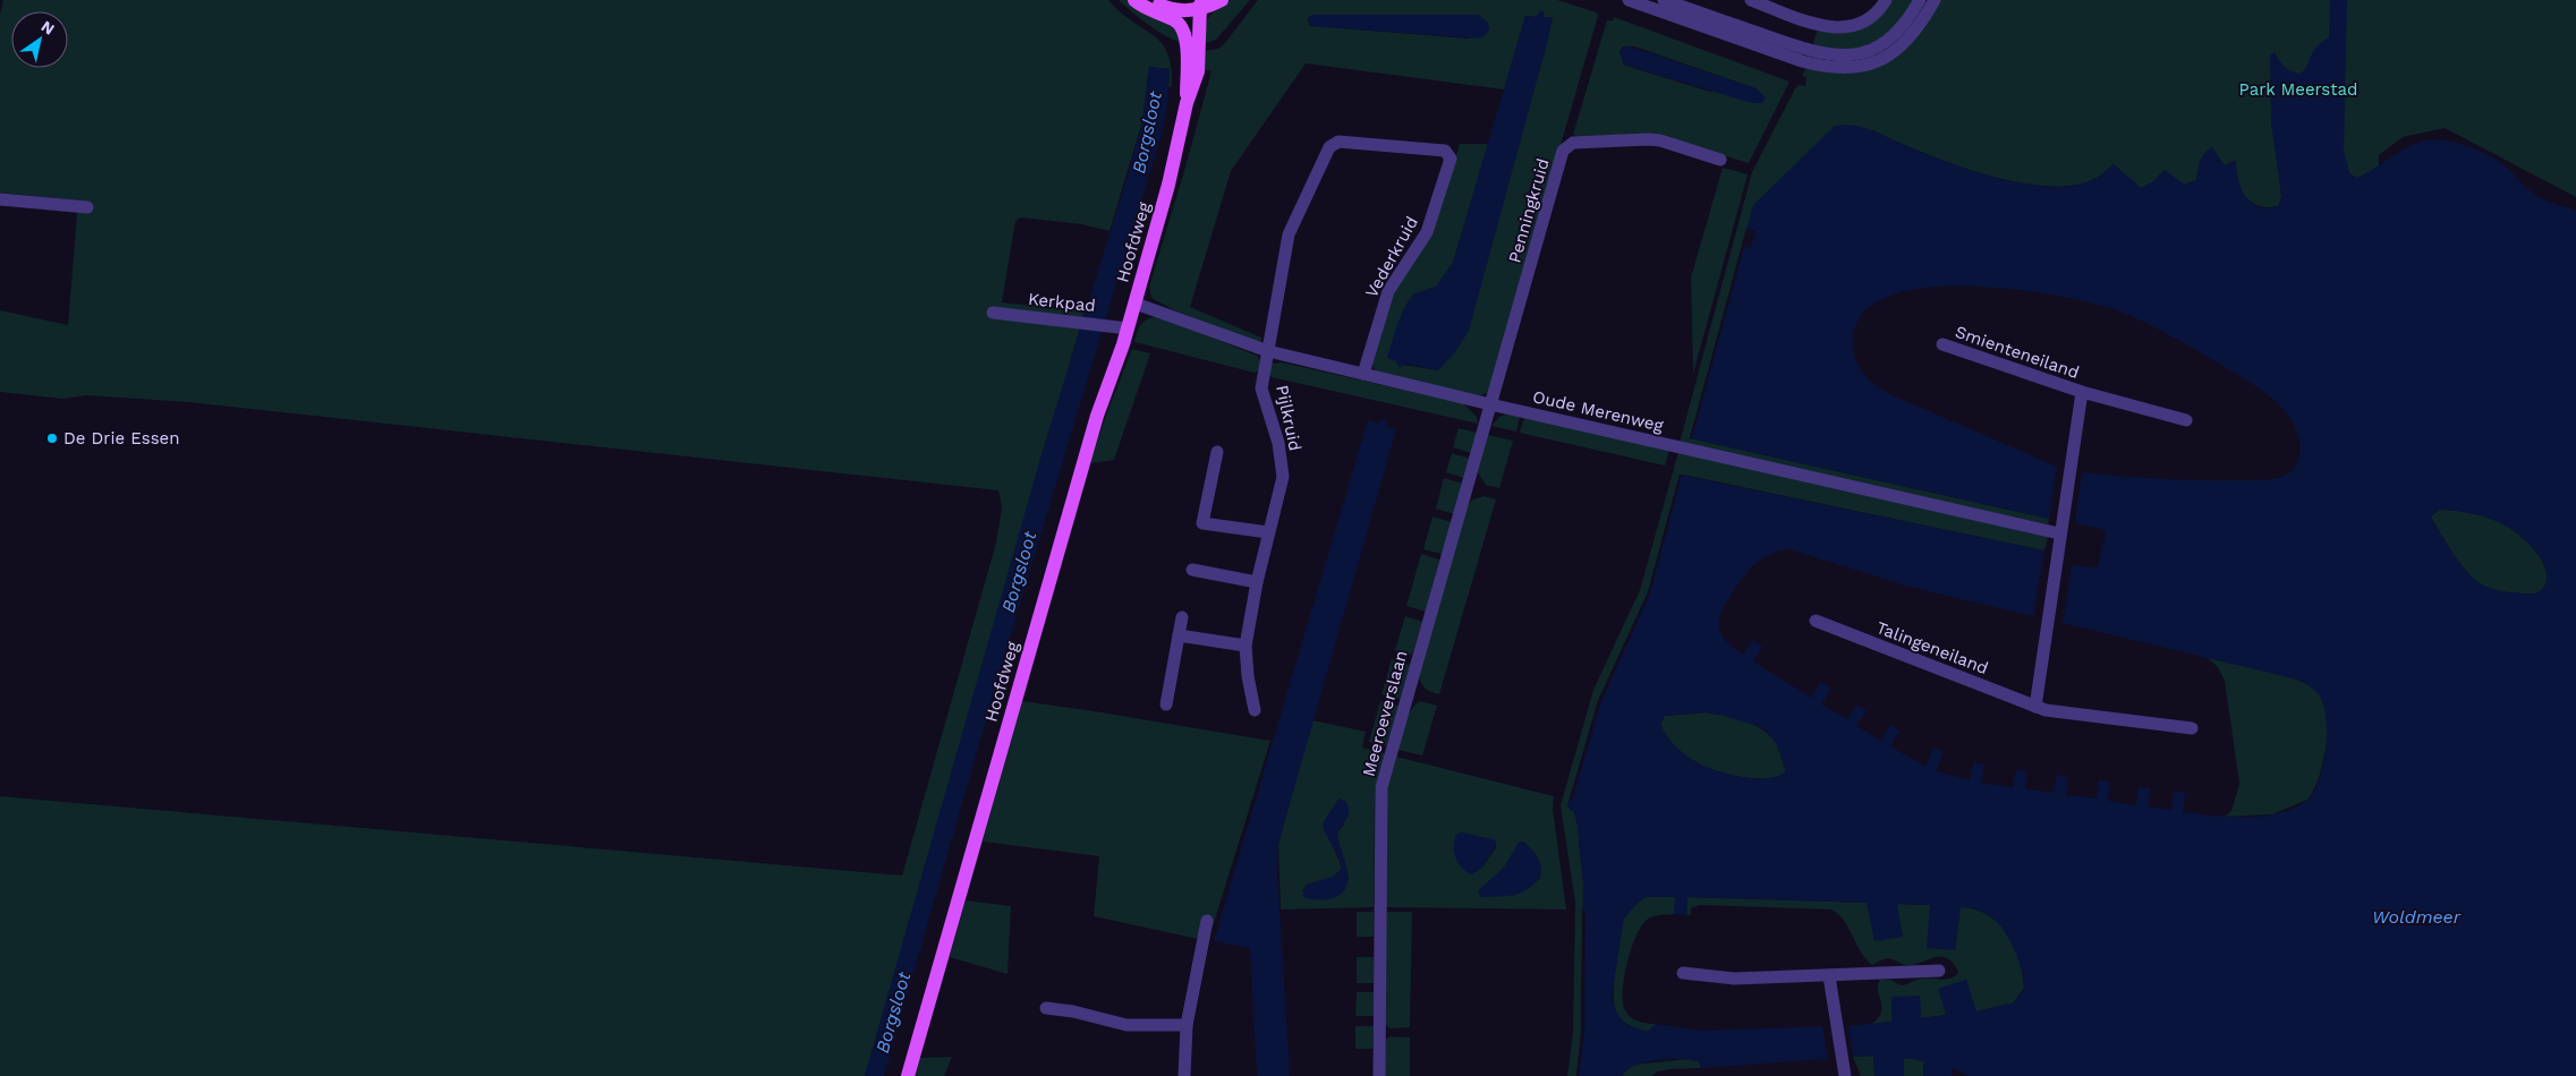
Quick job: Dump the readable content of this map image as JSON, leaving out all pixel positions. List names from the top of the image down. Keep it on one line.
{"streets":{"main road":["Hoofdweg"],"street":["Penningkruid","Vederkruid","Kerkpad","Smienteneiland","Oude Merenweg","Pijlkruid","Talingeneiland","Meeroeverslaan"]},"crossings":[["Penningkruid","Oude Merenweg"],["Penningkruid","Meeroeverslaan"],["Hoofdweg","Kerkpad"],["Hoofdweg","Oude Merenweg"],["Vederkruid","Oude Merenweg"],["Vederkruid","Pijlkruid"],["Smienteneiland","Oude Merenweg"],["Oude Merenweg","Pijlkruid"],["Oude Merenweg","Meeroeverslaan"]],"water":["Borgsloot","Woldmeer"],"parks":["Park Meerstad"],"places":["De Drie Essen"],"north":"top right"}
